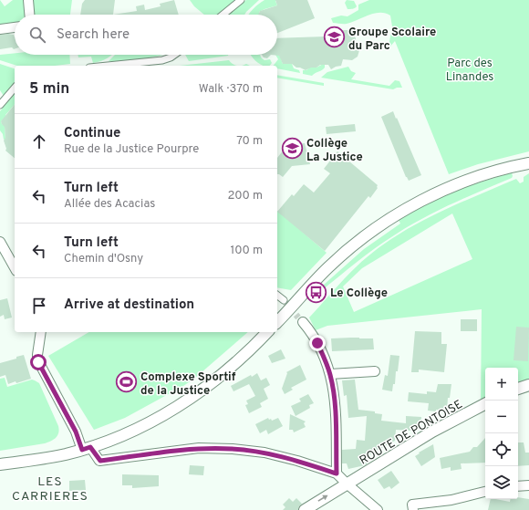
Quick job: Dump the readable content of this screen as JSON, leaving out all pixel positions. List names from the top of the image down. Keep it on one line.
{"streets":{"street":["ROUTE DE PONTOISE"]},"districts":["LES CARRIERES"],"parks":["Parc des Linandes"],"places":{"school or university":["Groupe Scolaire du Parc","Collège La Justice"],"bus stop":["Le Collège"],"sports":["Complexe Sportif de la Justice"]},"page":{"search":"Search here","heading":["5 min","Walk · 370 m"],"list":[["Continue","Rue de la Justice Pourpre","70 m"],["Turn left","Allée des Acacias","200 m"],["Turn left","Chemin d'Osny","100 m"],"Arrive at destination"],"map_buttons":["+","−"]}}
